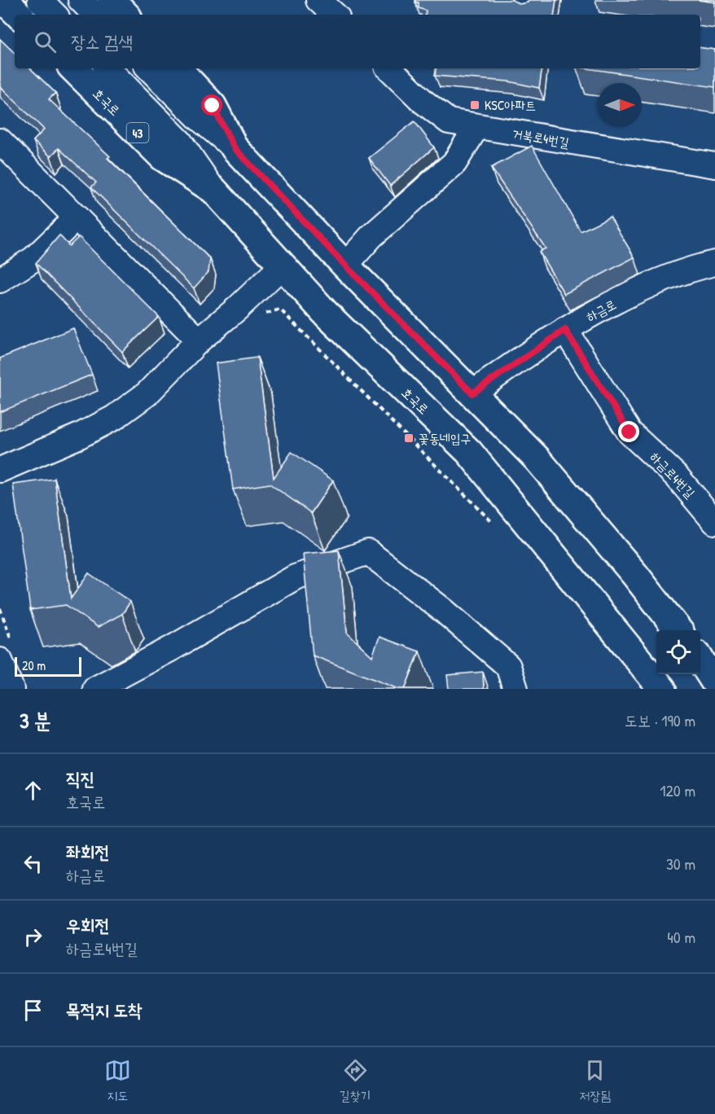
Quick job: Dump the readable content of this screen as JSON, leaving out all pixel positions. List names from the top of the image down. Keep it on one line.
{"streets":{"main road":["호국로","43"],"street":["거북로4번길","하금로","하금로4번길"]},"crossings":[["하금로","하금로4번길"]],"places":{"transit":["KSC아파트","꽃동네입구"]},"scale_bar":"20 m","north":"right","page":{"search":"장소 검색","scale":"20 m","heading":["3 분","도보 · 190 m"],"list":[["직진","호국로","120 m"],["좌회전","하금로","30 m"],["우회전","하금로4번길","40 m"],"목적지 도착"],"nav":["지도","길찾기","저장됨"]}}
